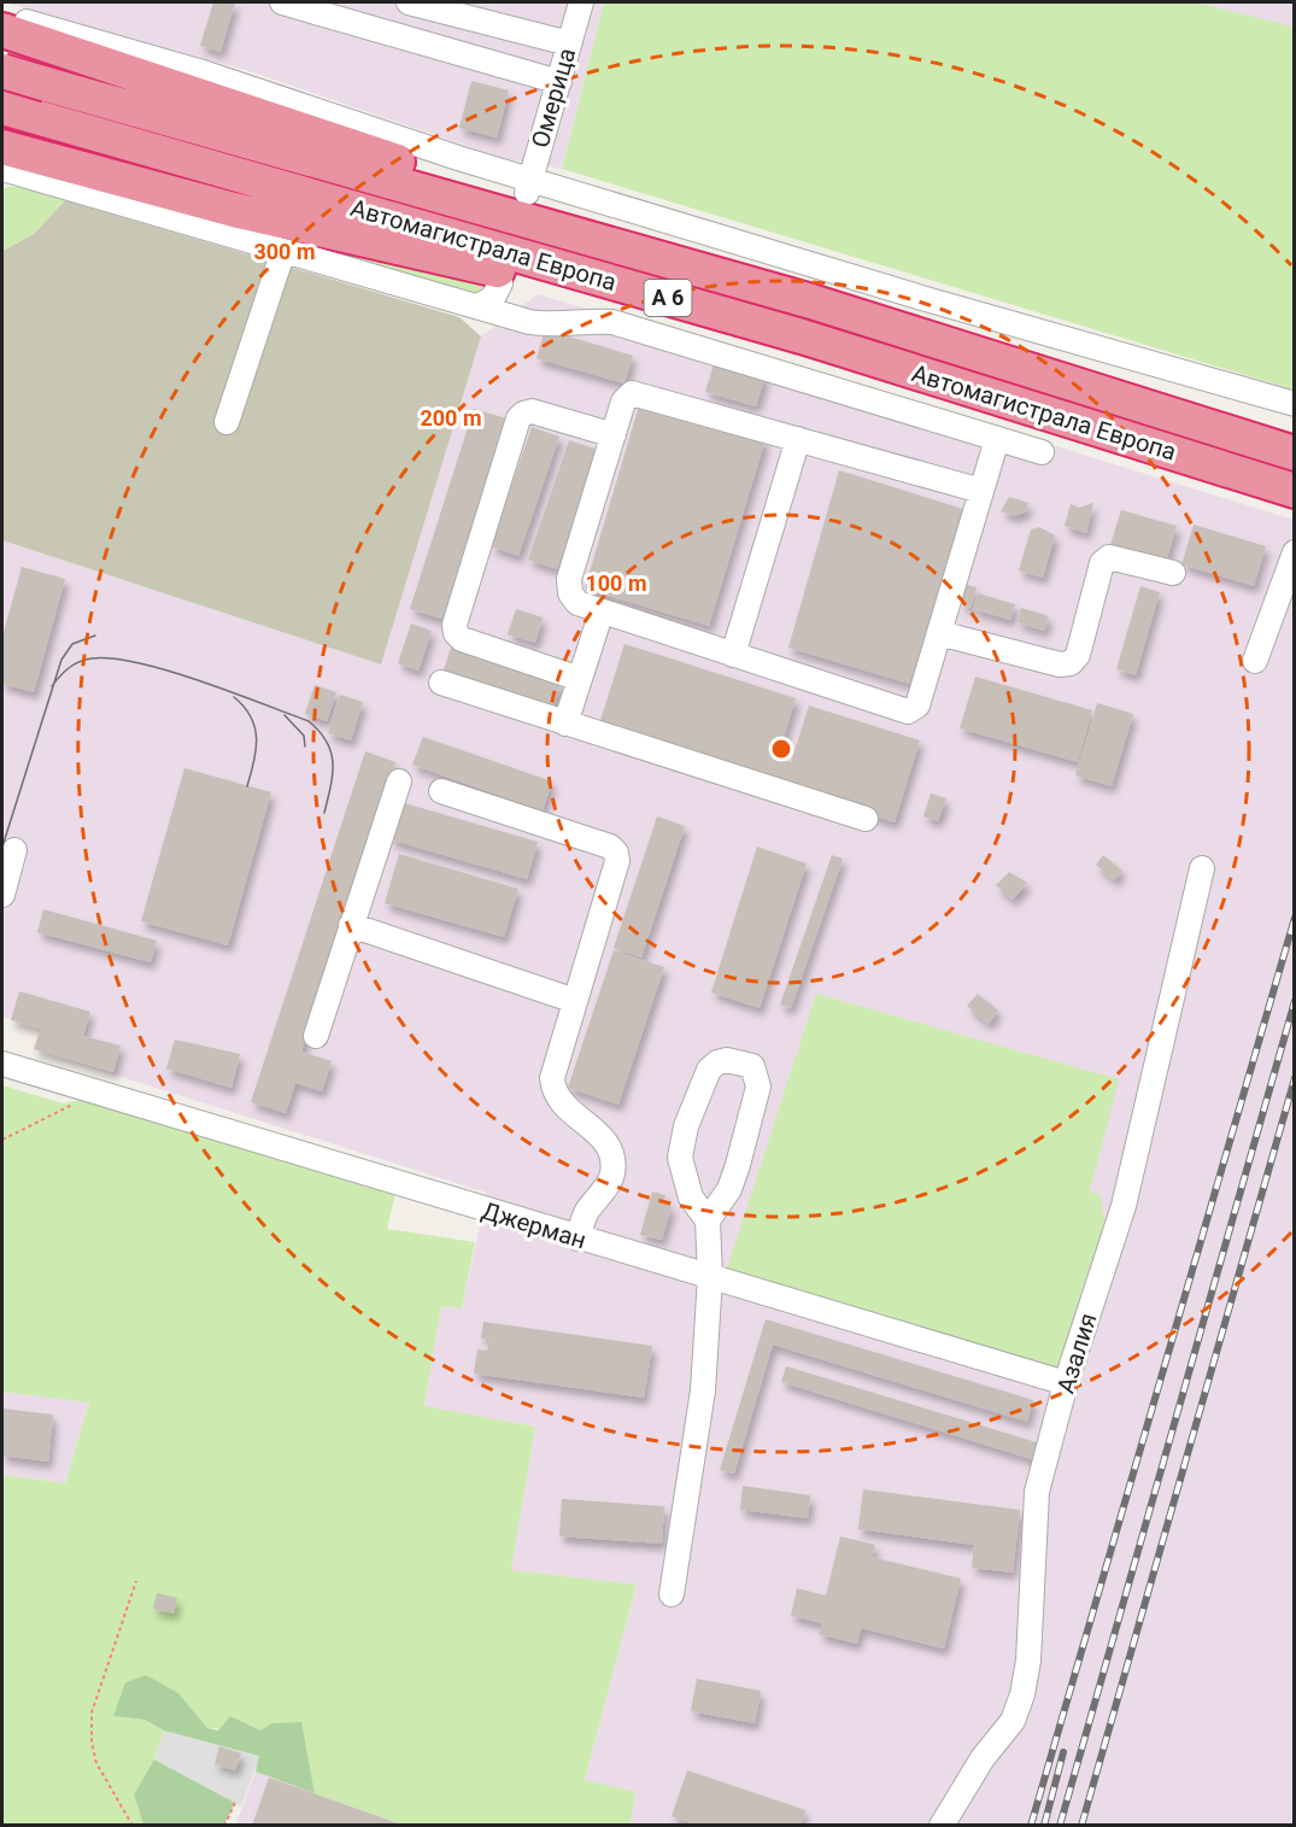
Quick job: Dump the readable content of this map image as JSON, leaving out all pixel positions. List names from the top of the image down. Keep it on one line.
{"streets":{"highway":["Автомагистрала Европа","A 6"],"street":["Омерица","Джерман","Азалия"]},"crossings":[["Джерман","Азалия"]],"rings":["300 m","200 m","100 m"]}
